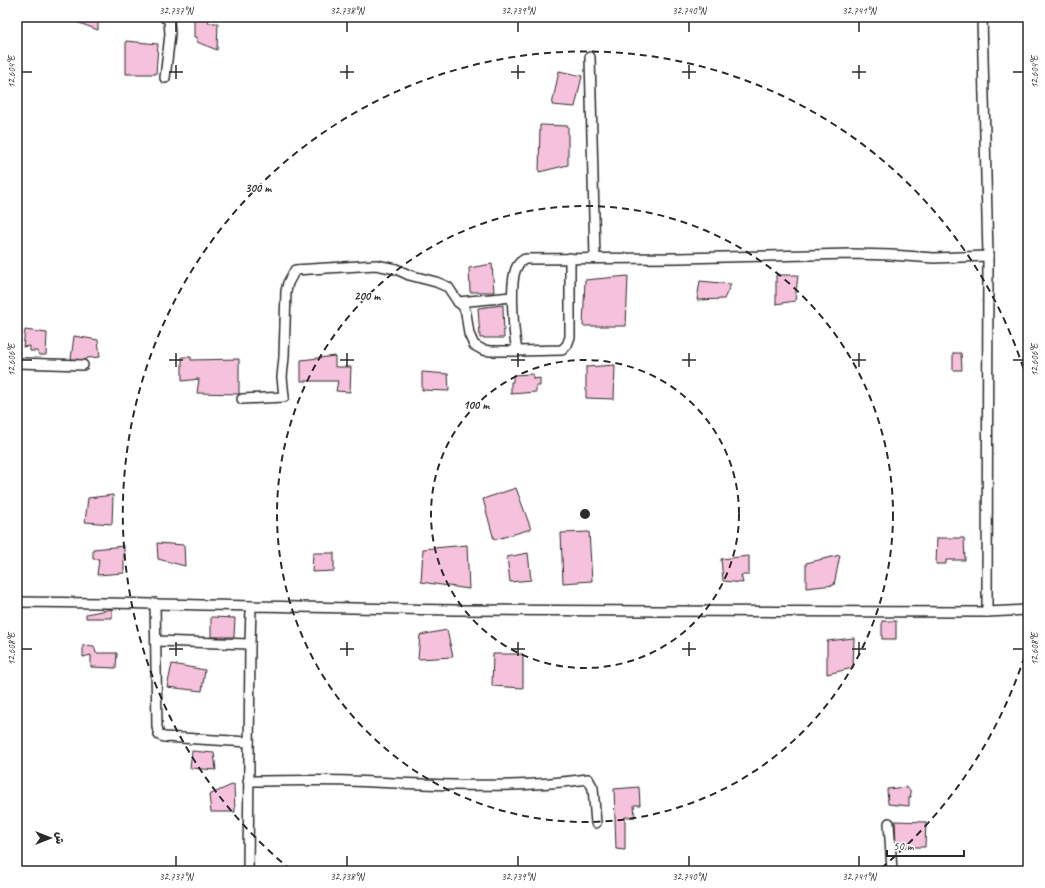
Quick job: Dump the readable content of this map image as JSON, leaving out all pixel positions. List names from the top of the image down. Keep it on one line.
{"scale_bar":"50 m","north":"right","coordinates":["32.737°N","32.738°N","32.739°N","32.740°N","32.741°N","12.604°E","12.606°E","12.608°E"],"rings":["300 m","200 m","100 m"]}
